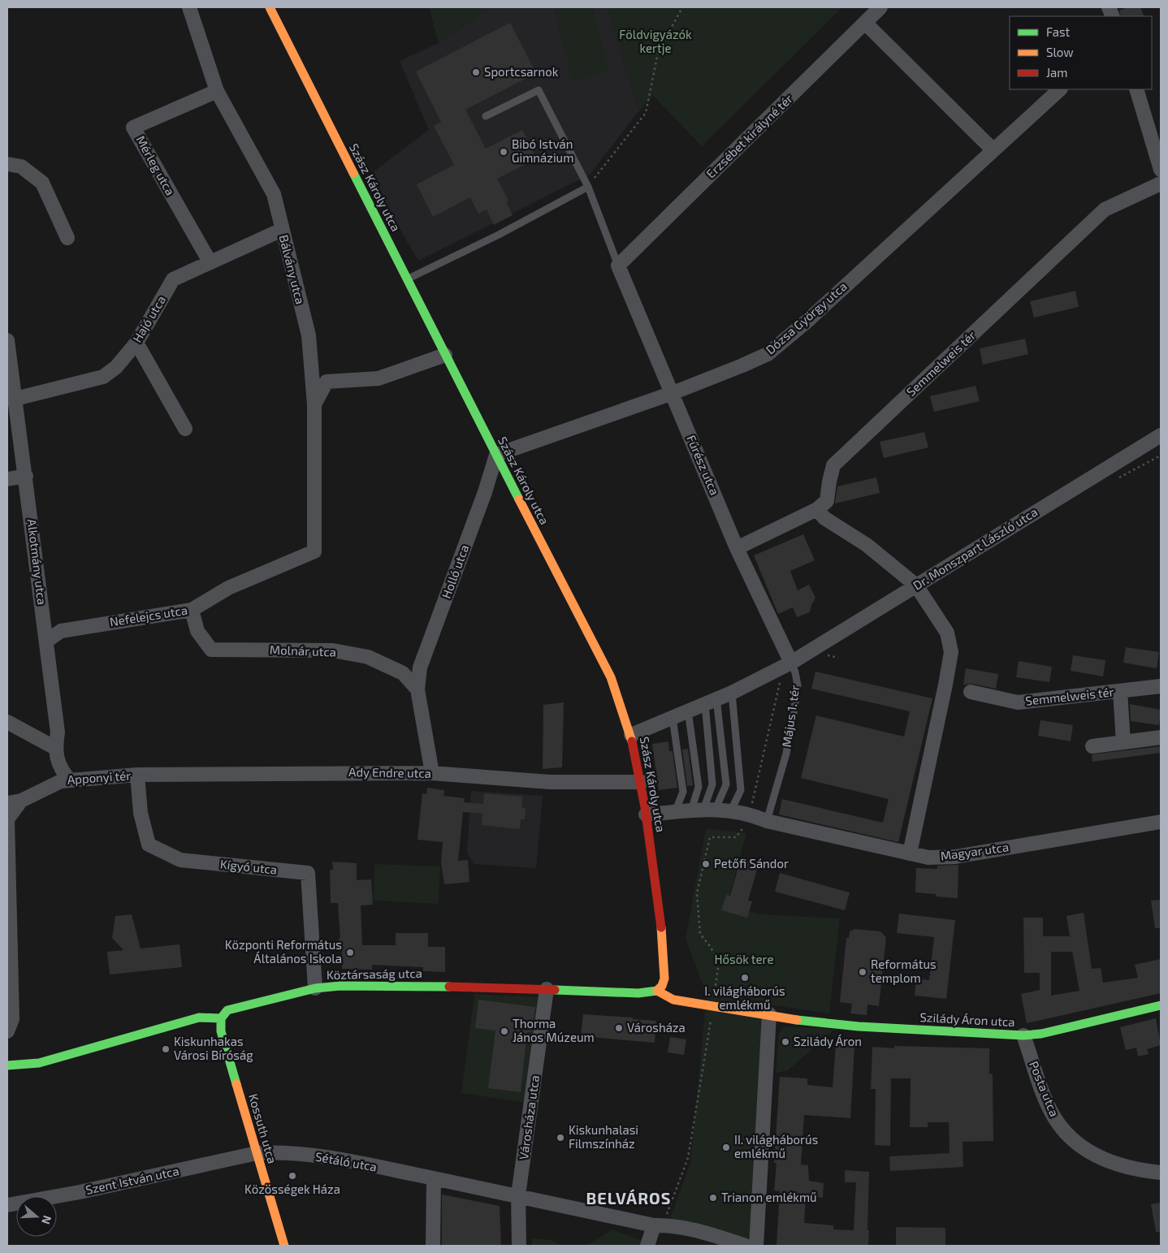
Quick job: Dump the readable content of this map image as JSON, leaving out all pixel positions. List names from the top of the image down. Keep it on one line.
{"streets":{"main road":["Szász Károly utca","Köztársaság utca","Szilády Áron utca","Kossuth utca"],"street":["Erzsébet királyné tér","Mérleg utca","Bálvány utca","Dózsa György utca","Hajó utca","Semmelweis tér","Fűrész utca","Dr. Monszpart László utca","Alkotmány utca","Holló utca","Nefelejcs utca","Molnár utca","Május 1. tér","Ady Endre utca","Apponyi tér","Magyar utca","Kígyó utca","Posta utca","Városháza utca","Sétáló utca","Szent István utca"]},"crossings":[["Erzsébet királyné tér","Fűrész utca"],["Mérleg utca","Bálvány utca"],["Mérleg utca","Hajó utca"],["Szász Károly utca","Dózsa György utca"],["Szász Károly utca","Holló utca"],["Szász Károly utca","Május 1. tér"],["Szász Károly utca","Ady Endre utca"],["Szász Károly utca","Köztársaság utca"],["Bálvány utca","Hajó utca"],["Bálvány utca","Nefelejcs utca"],["Dózsa György utca","Fűrész utca"],["Dózsa György utca","Holló utca"],["Hajó utca","Alkotmány utca"],["Semmelweis tér","Fűrész utca"],["Fűrész utca","Dr. Monszpart László utca"],["Fűrész utca","Május 1. tér"],["Dr. Monszpart László utca","Május 1. tér"],["Alkotmány utca","Nefelejcs utca"],["Alkotmány utca","Apponyi tér"],["Holló utca","Molnár utca"],["Nefelejcs utca","Molnár utca"],["Május 1. tér","Magyar utca"],["Ady Endre utca","Apponyi tér"],["Ady Endre utca","Kígyó utca"],["Apponyi tér","Kígyó utca"],["Kígyó utca","Köztársaság utca"],["Köztársaság utca","Városháza utca"],["Köztársaság utca","Kossuth utca"],["Szilády Áron utca","Posta utca"],["Városháza utca","Sétáló utca"],["Kossuth utca","Sétáló utca"],["Kossuth utca","Szent István utca"],["Sétáló utca","Szent István utca"]],"districts":["BELVÁROS"],"parks":["Földvigyázók kertje","Hősök tere"],"places":["Sportcsarnok","Bibó István Gimnázium","Petőfi Sándor","Központi Református Általános Iskola","Református templom","I. világháborús emlékmű","Városháza","Thorma János Múzeum","Szilády Áron","Kiskunhakas Városi Bíróság","Kiskunhalasi Filmszínház","II. világháborús emlékmű","Közösségek Háza","Trianon emlékmű"],"legend":["Fast","Slow","Jam"],"north":"right"}
